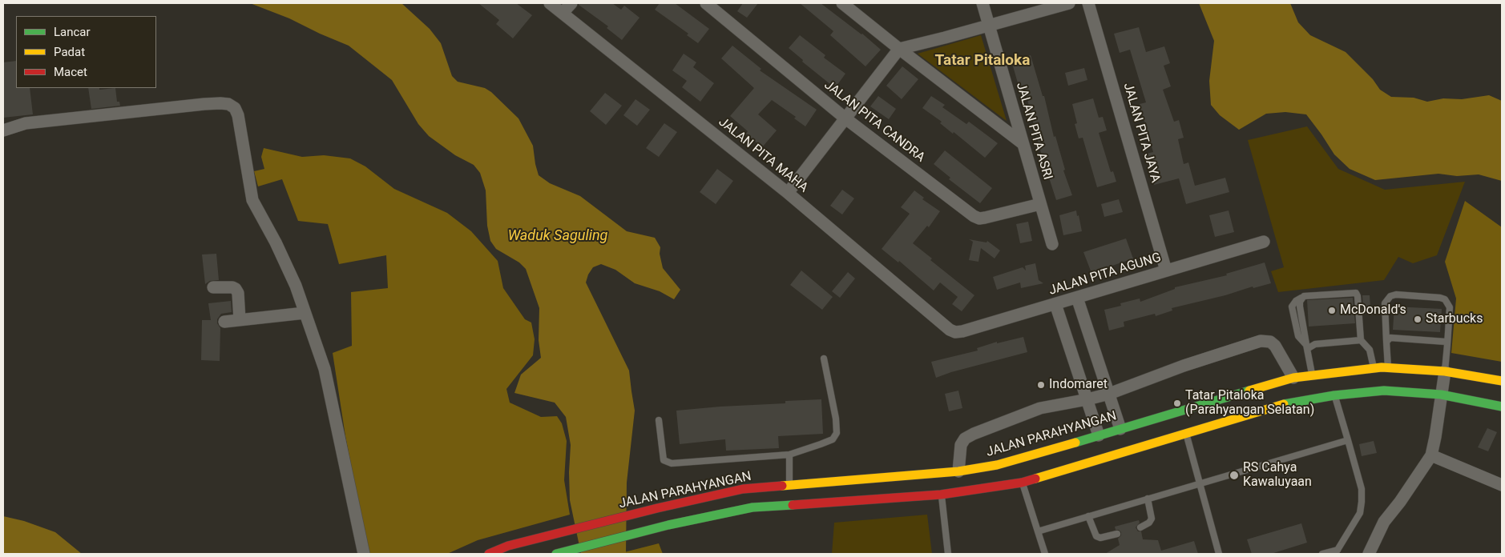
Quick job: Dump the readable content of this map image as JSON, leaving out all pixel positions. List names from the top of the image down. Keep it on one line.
{"streets":{"main road":["JALAN PARAHYANGAN"],"street":["JALAN PITA CANDRA","JALAN PITA ASRI","JALAN PITA JAYA","JALAN PITA MAHA","JALAN PITA AGUNG"]},"crossings":[["JALAN PITA CANDRA","JALAN PITA ASRI"],["JALAN PITA JAYA","JALAN PITA AGUNG"],["JALAN PITA MAHA","JALAN PITA AGUNG"]],"districts":["Tatar Pitaloka"],"water":["Waduk Saguling"],"places":["McDonald's","Starbucks","Indomaret","Tatar Pitaloka (Parahyangan Selatan)","RS Cahya Kawaluyaan"],"legend":["Lancar","Padat","Macet"]}
